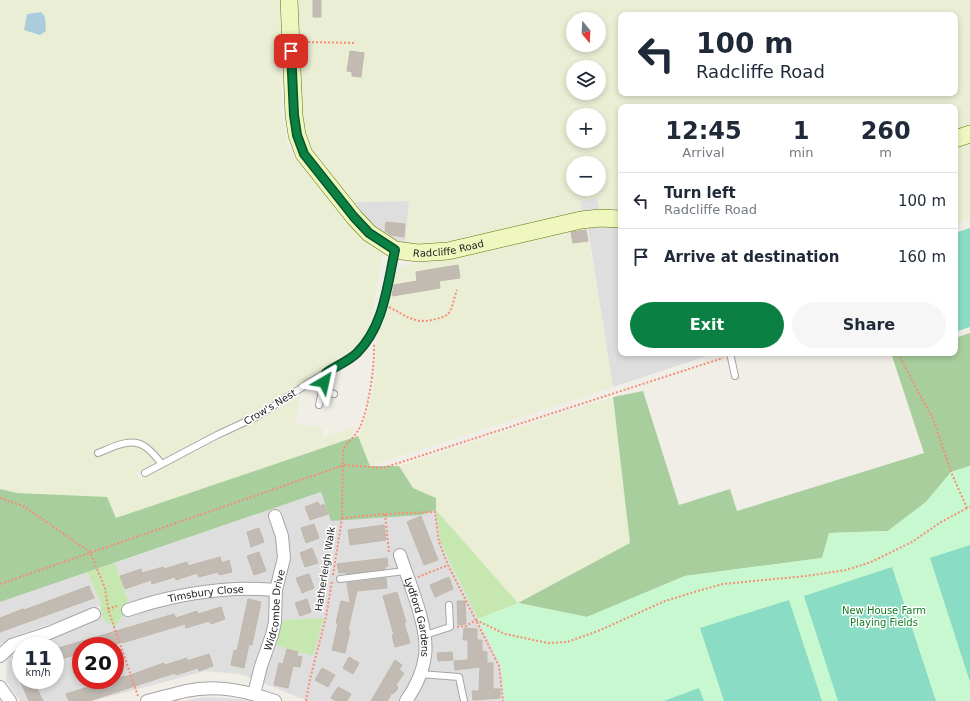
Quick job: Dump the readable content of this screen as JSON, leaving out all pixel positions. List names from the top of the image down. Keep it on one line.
{"streets":{"main road":["Radcliffe Road"],"street":["Timsbury Close","Widcombe Drive","Lydford Gardens"],"lane":["Crow's Nest"],"path":["Hatherleigh Walk"]},"crossings":[["Radcliffe Road","Crow's Nest"],["Timsbury Close","Widcombe Drive"]],"parks":["New House Farm Playing Fields"],"north":"bottom","page":{"map_buttons":["+","−"],"turn":["100 m","Radcliffe Road"],"eta":["12:45","Arrival","1","min","260","m"],"list":[{"name":"Turn left","note":"Radcliffe Road","value":"100 m"},{"name":"Arrive at destination","value":"160 m"}],"buttons":["Exit","Share"],"speed":"11 km/h","limit":"20"}}
